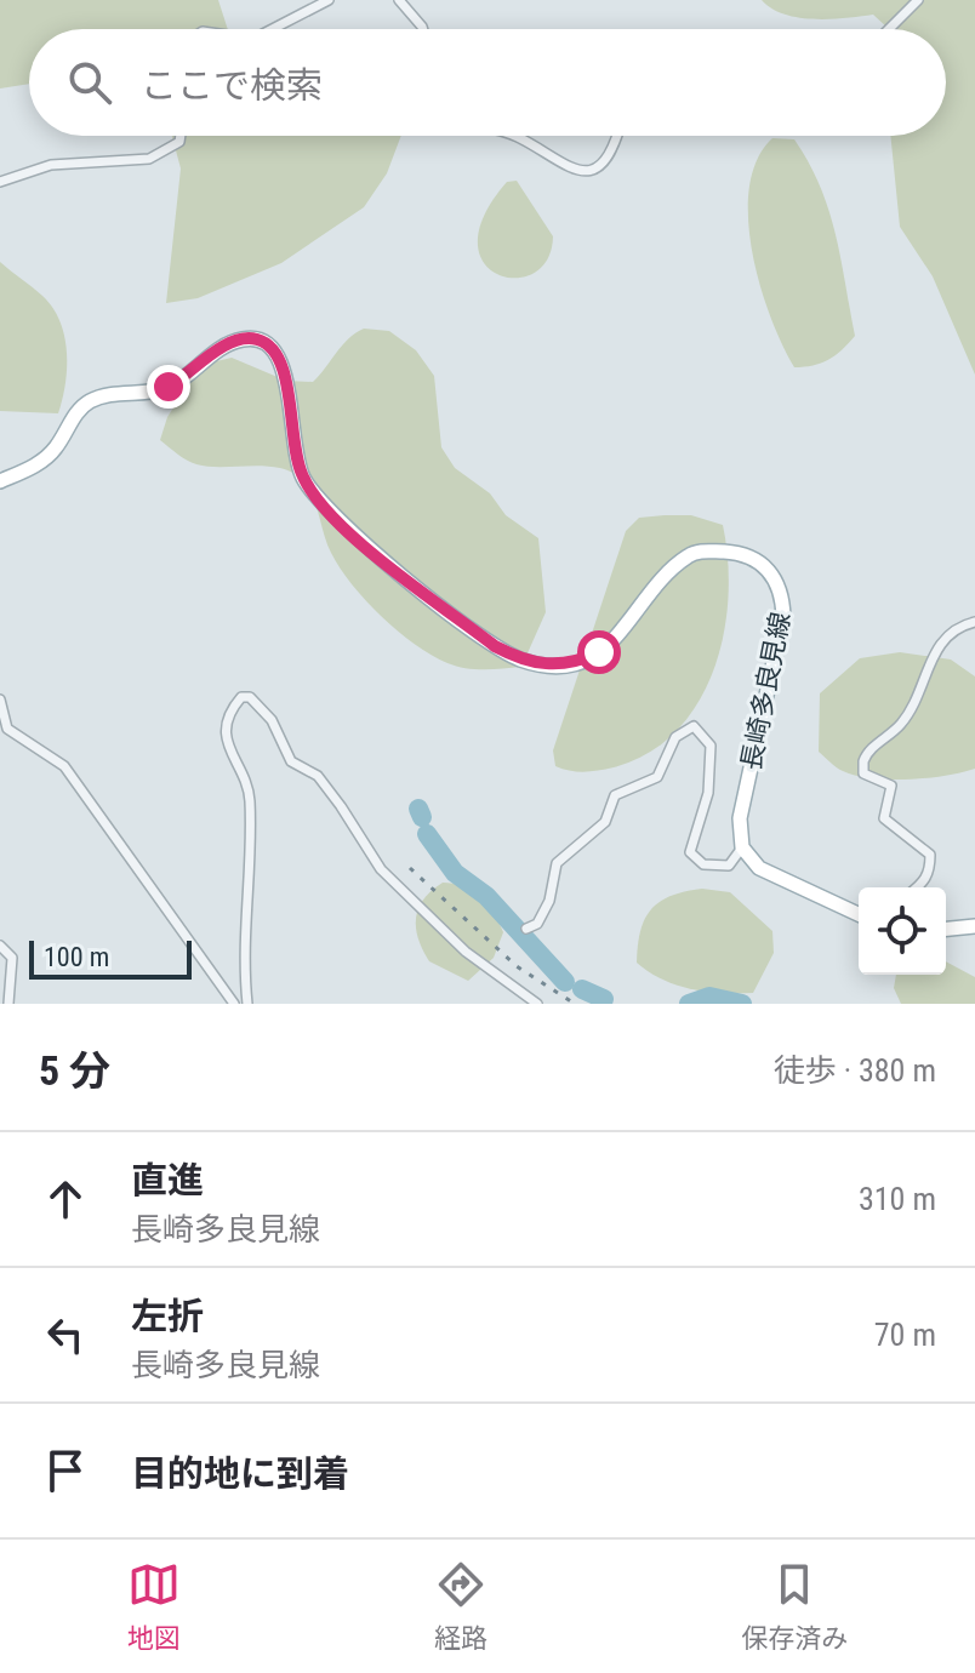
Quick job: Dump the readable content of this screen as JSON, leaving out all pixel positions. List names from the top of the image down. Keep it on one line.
{"streets":{"main road":["長崎多良見線"]},"scale_bar":"100 m","page":{"search":"ここで検索","scale":"100 m","heading":["5 分","徒歩 · 380 m"],"list":[["直進","長崎多良見線","310 m"],["左折","長崎多良見線","70 m"],"目的地に到着"],"nav":["地図","経路","保存済み"]}}
